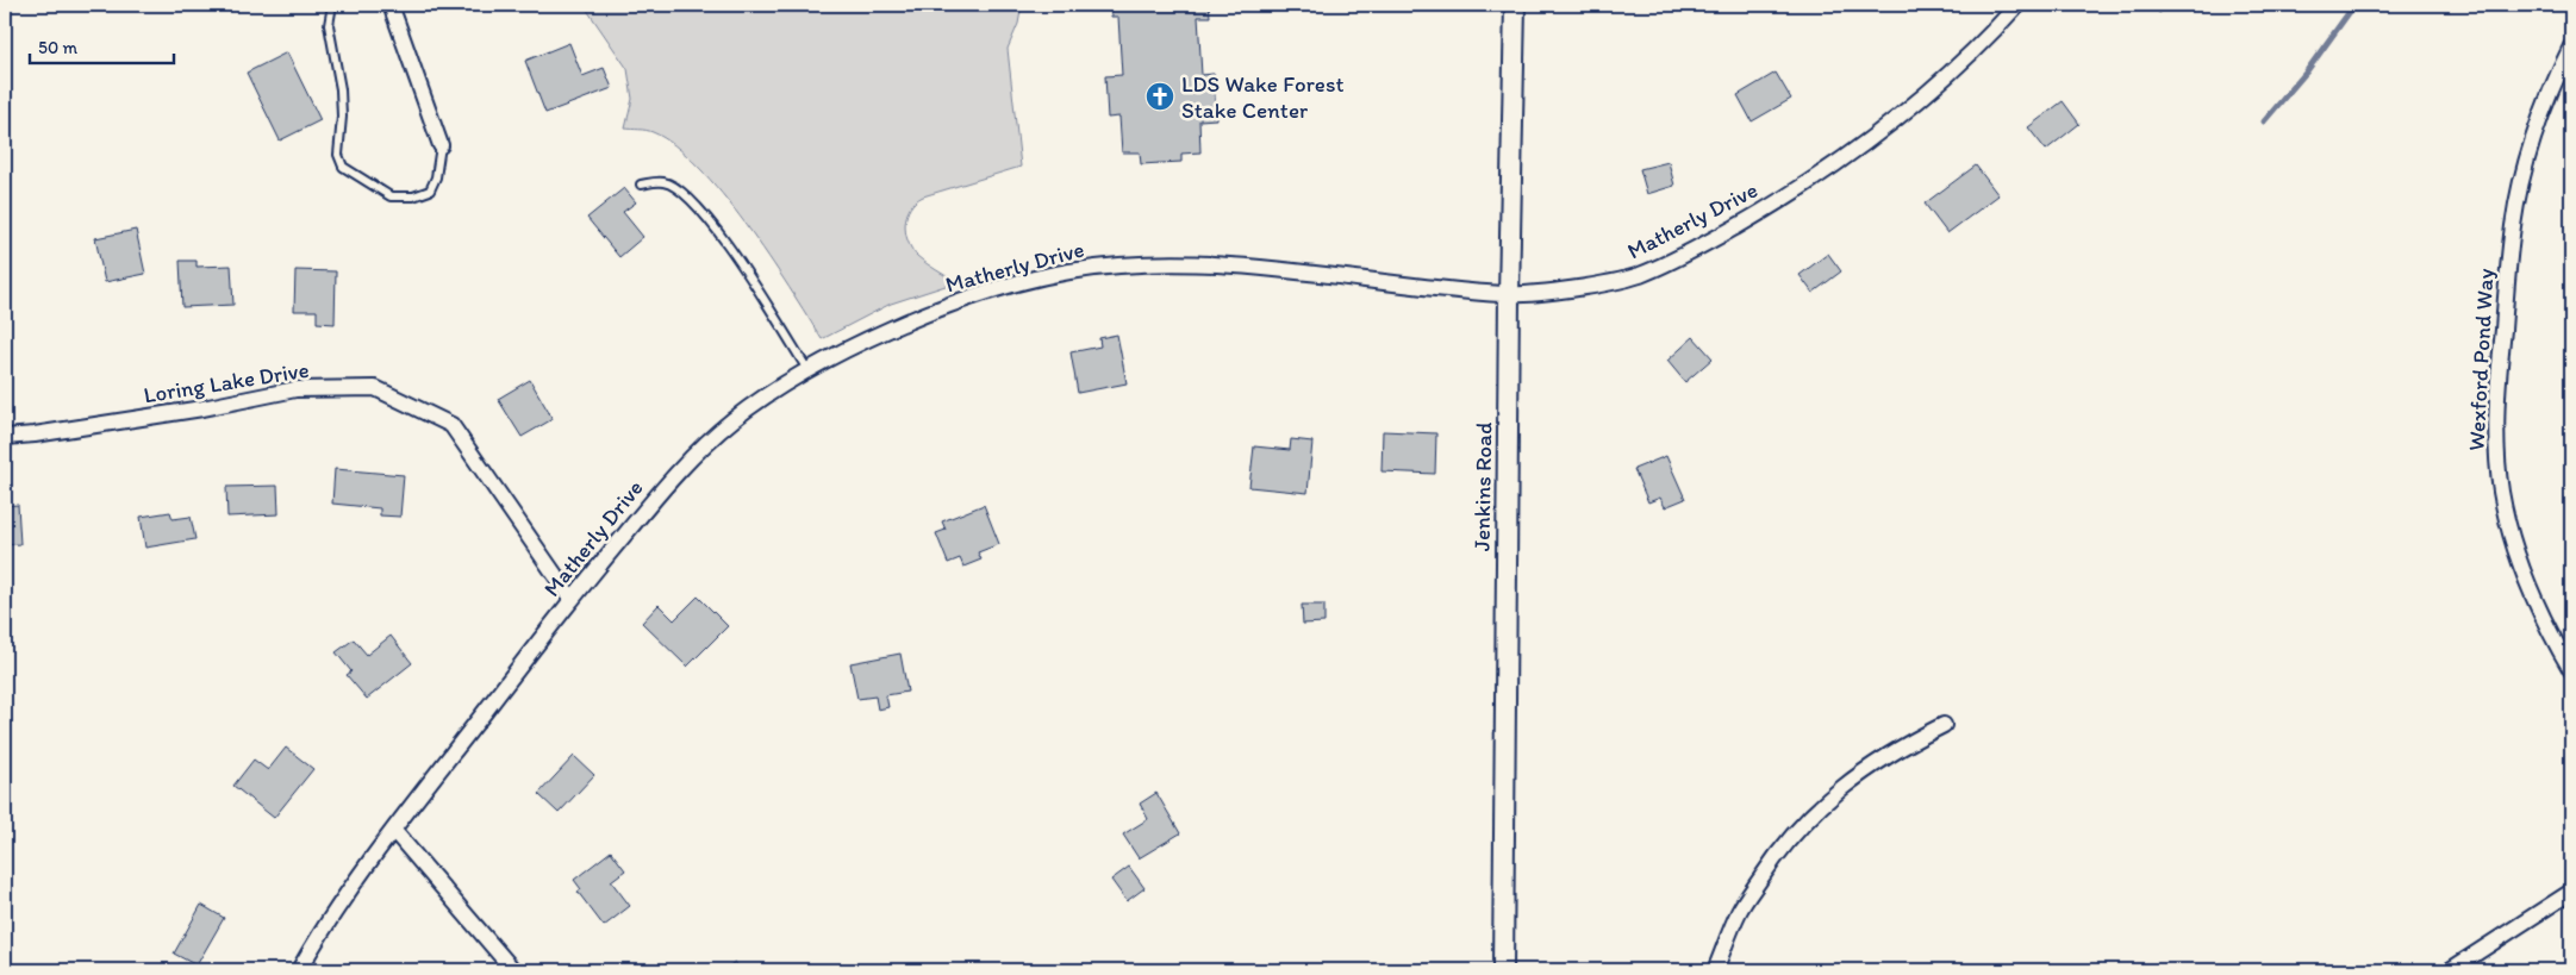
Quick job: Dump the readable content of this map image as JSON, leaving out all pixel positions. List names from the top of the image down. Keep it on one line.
{"streets":{"street":["Matherly Drive","Wexford Pond Way","Loring Lake Drive","Jenkins Road"]},"crossings":[["Matherly Drive","Loring Lake Drive"],["Matherly Drive","Jenkins Road"]],"places":{"church":["LDS Wake Forest Stake Center"]},"scale_bar":"50 m"}
